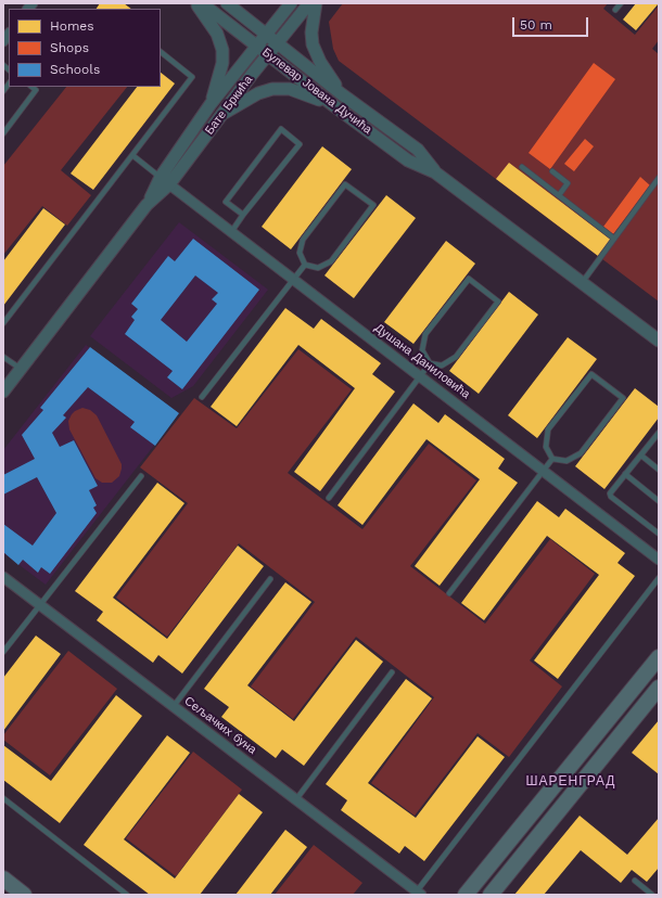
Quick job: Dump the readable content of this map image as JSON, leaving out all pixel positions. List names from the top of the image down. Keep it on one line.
{"streets":{"street":["Булевар Јована Дучића","Бате Бркића","Душана Даниловића","Сељачких буна"]},"crossings":[["Булевар Јована Дучића","Бате Бркића"],["Бате Бркића","Душана Даниловића"]],"districts":["ШАРЕНГРАД"],"legend":["Homes","Shops","Schools"],"scale_bar":"50 m"}
